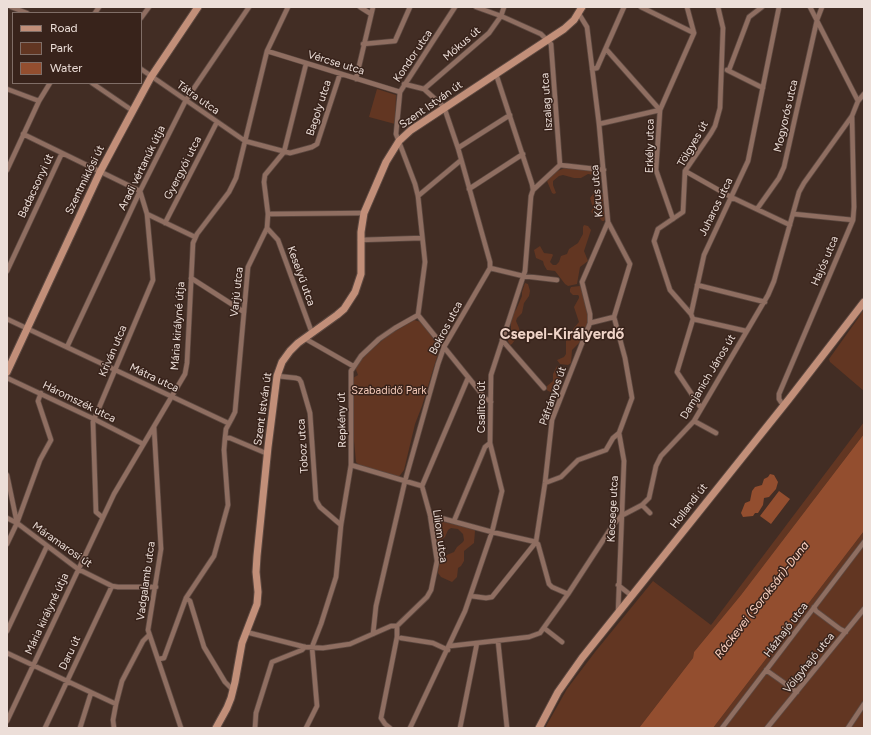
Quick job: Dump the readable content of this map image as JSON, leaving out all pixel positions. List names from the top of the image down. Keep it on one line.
{"streets":{"street":["Mókus út","Kondor utca","Vércse utca","Tátra utca","Iszalag utca","Szent István út","Bagoly utca","Mogyorós utca","Tölgyes út","Erkély utca","Aradi vértanúk útja","Gyergyói utca","Szentmiklósi út","Badacsonyi út","Kórus utca","Juharos utca","Hajós utca","Keselyű utca","Varjú utca","Mária királyné útja","Bokros utca","Kriván utca","Damjanich János út","Mátra utca","Páfrányos út","Háromszék utca","Csalitos út","Repkény út","Toboz utca","Hollandi út","Kecsege utca","Liliom utca","Máramarosi út","Vadgalamb utca","Házhajó utca","Daru út","Völgyhajó utca"]},"crossings":[["Kondor utca","Vércse utca"],["Kondor utca","Szent István út"],["Vércse utca","Bagoly utca"],["Vércse utca","Varjú utca"],["Vércse utca","Mária királyné útja"],["Tátra utca","Bagoly utca"],["Tátra utca","Aradi vértanúk útja"],["Tátra utca","Gyergyói utca"],["Tátra utca","Szentmiklósi út"],["Tátra utca","Mária királyné útja"],["Iszalag utca","Szent István út"],["Szent István út","Kórus utca"],["Szent István út","Keselyű utca"],["Szent István út","Csalitos út"],["Szent István út","Toboz utca"],["Bagoly utca","Varjú utca"],["Bagoly utca","Mária királyné útja"],["Tölgyes út","Erkély utca"],["Tölgyes út","Juharos utca"],["Aradi vértanúk útja","Kriván utca"],["Aradi vértanúk útja","Mátra utca"],["Szentmiklósi út","Mátra utca"],["Kórus utca","Páfrányos út"],["Juharos utca","Damjanich János út"],["Hajós utca","Damjanich János út"],["Hajós utca","Hollandi út"],["Keselyű utca","Varjú utca"],["Varjú utca","Mátra utca"],["Mária királyné útja","Kriván utca"],["Mária királyné útja","Mátra utca"],["Mária királyné útja","Háromszék utca"],["Mária királyné útja","Máramarosi út"],["Mária királyné útja","Vadgalamb utca"],["Bokros utca","Liliom utca"],["Kriván utca","Mátra utca"],["Kriván utca","Háromszék utca"],["Páfrányos út","Csalitos út"],["Repkény út","Toboz utca"],["Repkény út","Liliom utca"],["Hollandi út","Kecsege utca"],["Máramarosi út","Vadgalamb utca"],["Máramarosi út","Daru út"]],"districts":["Csepel-Királyerdő"],"water":["Ráckevei (Soroksári)-Duna"],"parks":["Szabadidő Park"],"legend":["Road","Park","Water"]}
